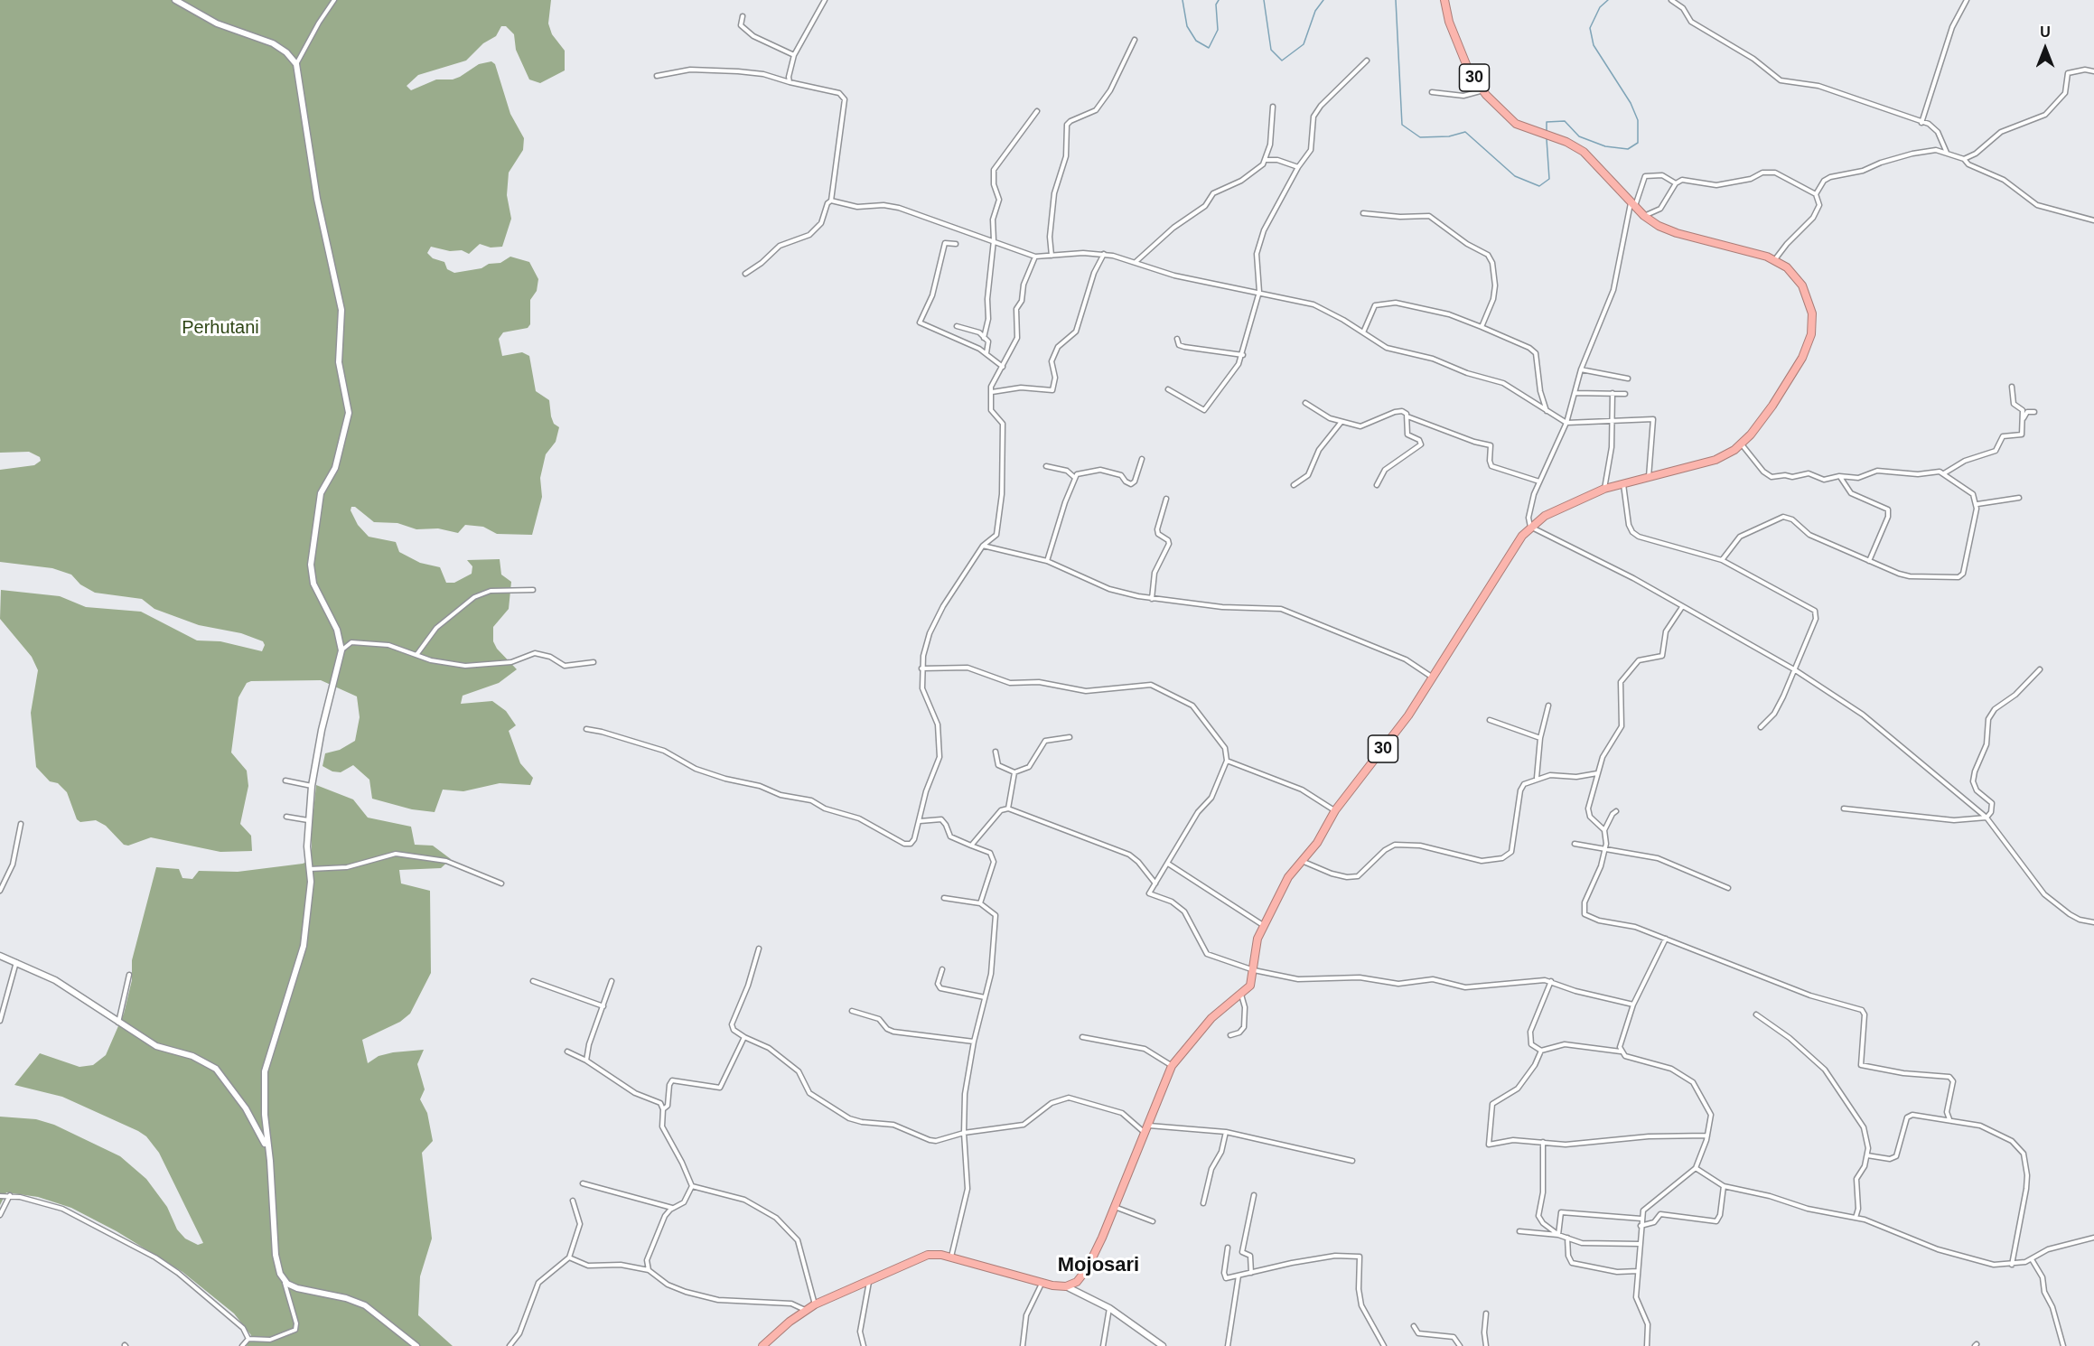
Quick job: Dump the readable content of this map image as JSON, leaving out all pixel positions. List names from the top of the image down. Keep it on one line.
{"streets":{"highway":["30"]},"districts":["Mojosari"],"parks":["Perhutani"],"north":"top"}
